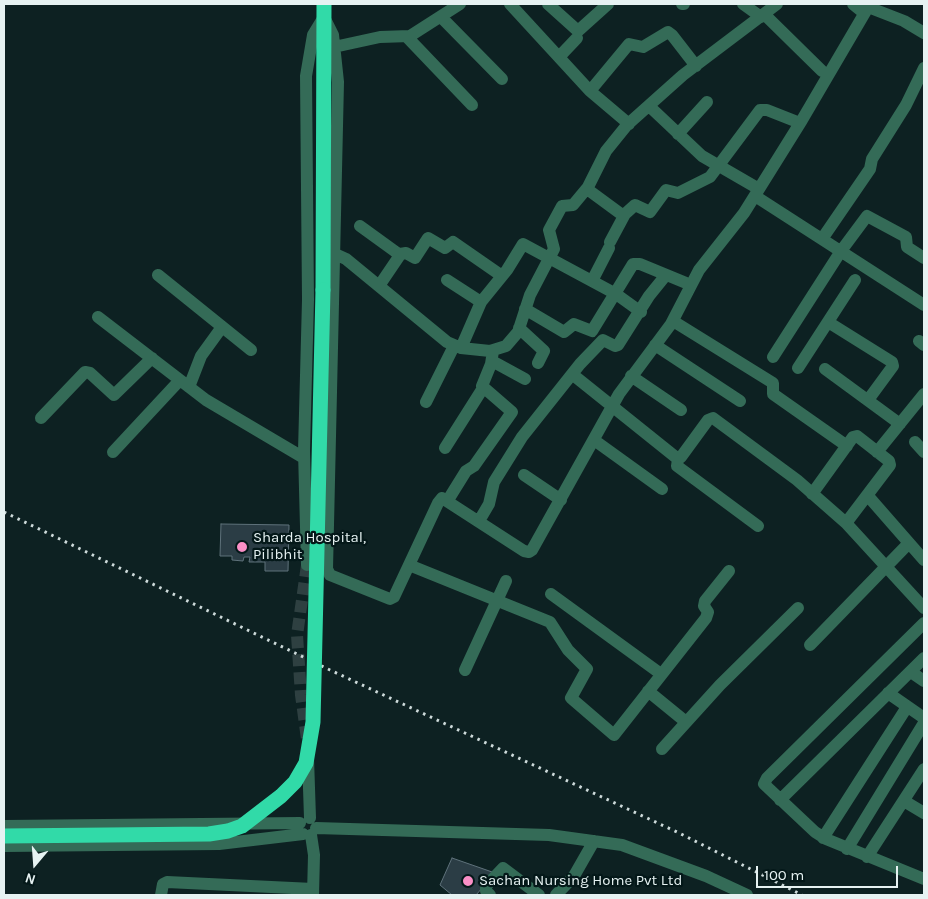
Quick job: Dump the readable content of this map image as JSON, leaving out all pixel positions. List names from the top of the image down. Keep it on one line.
{"places":["Sharda Hospital, Pilibhit","Sachan Nursing Home Pvt Ltd"],"scale_bar":"100 m","north":"bottom"}
